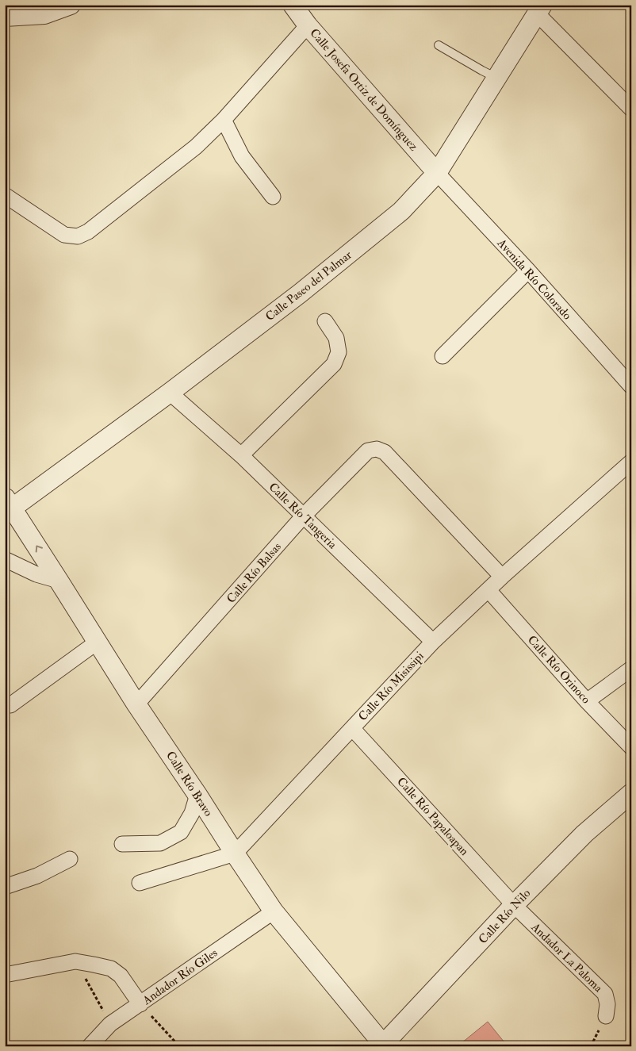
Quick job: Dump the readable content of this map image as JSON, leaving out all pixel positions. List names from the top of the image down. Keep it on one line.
{"streets":{"street":["Calle Josefa Ortiz de Domínguez","Avenida Río Colorado","Calle Paseo del Palmar","Calle Río Tangeria","Calle Río Balsas","Calle Río Orinoco","Calle Río Misissipi","Calle Río Bravo","Calle Río Papaloapan","Calle Río Nilo","Andador La Paloma","Andador Río Giles"]},"crossings":[["Calle Josefa Ortiz de Domínguez","Avenida Río Colorado"],["Calle Josefa Ortiz de Domínguez","Calle Paseo del Palmar"],["Avenida Río Colorado","Calle Paseo del Palmar"],["Calle Paseo del Palmar","Calle Río Tangeria"],["Calle Paseo del Palmar","Calle Río Bravo"],["Calle Río Tangeria","Calle Río Balsas"],["Calle Río Tangeria","Calle Río Misissipi"],["Calle Río Balsas","Calle Río Misissipi"],["Calle Río Balsas","Calle Río Bravo"],["Calle Río Orinoco","Calle Río Misissipi"],["Calle Río Misissipi","Calle Río Bravo"],["Calle Río Misissipi","Calle Río Papaloapan"],["Calle Río Bravo","Calle Río Nilo"],["Calle Río Bravo","Andador Río Giles"],["Calle Río Papaloapan","Calle Río Nilo"],["Calle Río Papaloapan","Andador La Paloma"],["Calle Río Nilo","Andador La Paloma"]]}
